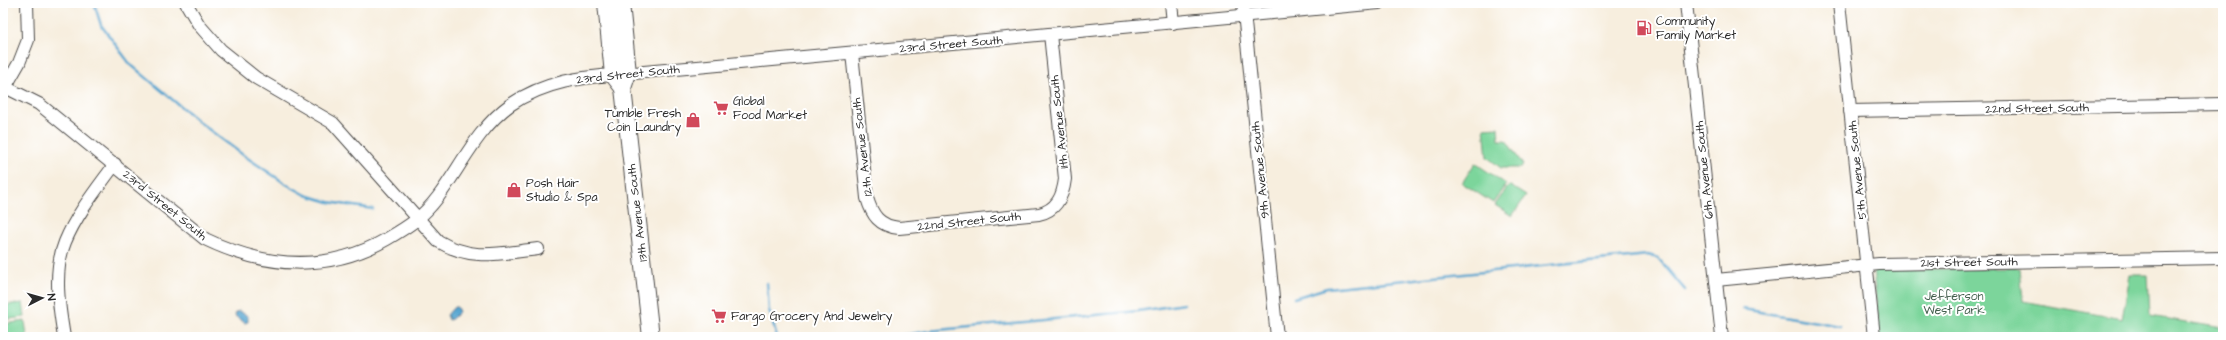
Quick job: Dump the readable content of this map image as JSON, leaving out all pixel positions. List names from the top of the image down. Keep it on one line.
{"streets":{"main road":["13th Avenue South"],"street":["23rd Street South","22nd Street South","11th Avenue South","12th Avenue South","9th Avenue South","6th Avenue South","5th Avenue South","21st Street South"]},"crossings":[["23rd Street South","11th Avenue South"],["23rd Street South","12th Avenue South"],["23rd Street South","9th Avenue South"],["23rd Street South","13th Avenue South"],["22nd Street South","11th Avenue South"],["22nd Street South","12th Avenue South"],["22nd Street South","5th Avenue South"],["6th Avenue South","21st Street South"],["5th Avenue South","21st Street South"]],"parks":["Jefferson West Park"],"places":{"fuel station":["Community Family Market"],"supermarket":["Global Food Market","Fargo Grocery And Jewelry"],"shop":["Tumble Fresh Coin Laundry","Posh Hair Studio & Spa"]},"north":"right"}
